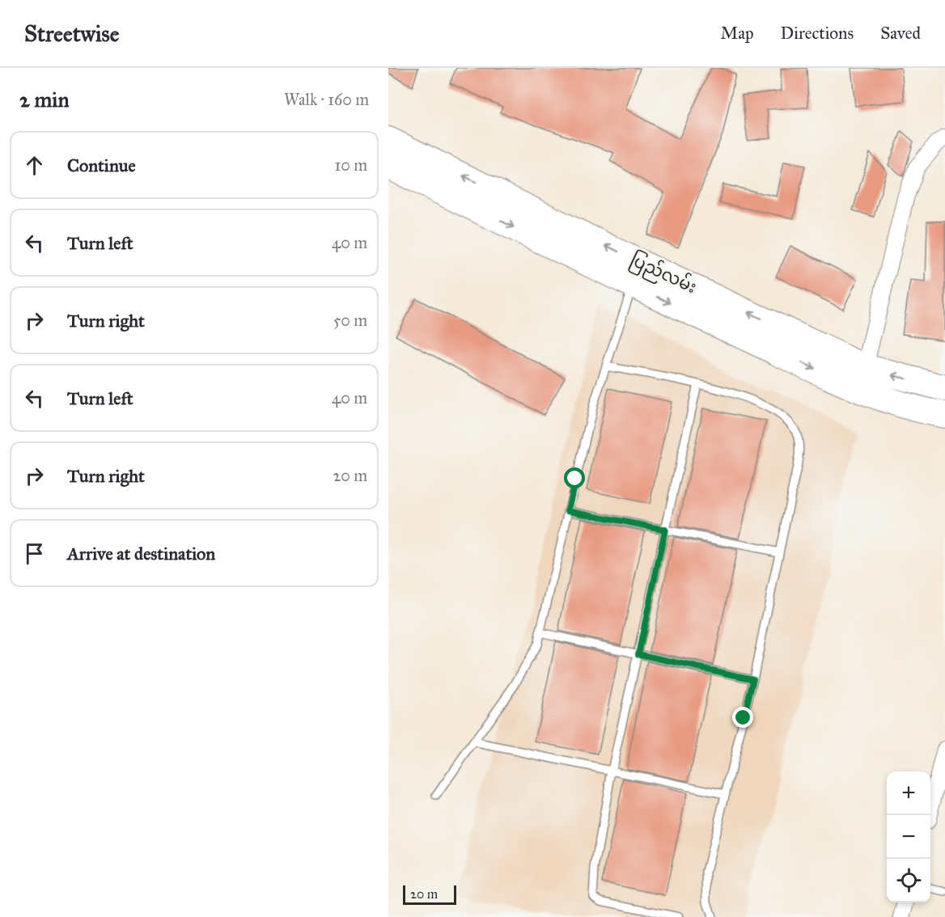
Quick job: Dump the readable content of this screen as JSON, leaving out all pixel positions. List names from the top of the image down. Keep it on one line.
{"streets":{"highway":["ပြည်လမ်း"]},"scale_bar":"20 m","page":{"header":"Streetwise","nav":["Map","Directions","Saved"],"heading":["2 min","Walk · 160 m"],"list":[["Continue","10 m"],["Turn left","40 m"],["Turn right","50 m"],["Turn left","40 m"],["Turn right","20 m"],"Arrive at destination"],"map_buttons":["+","−"],"scale":"20 m"}}
